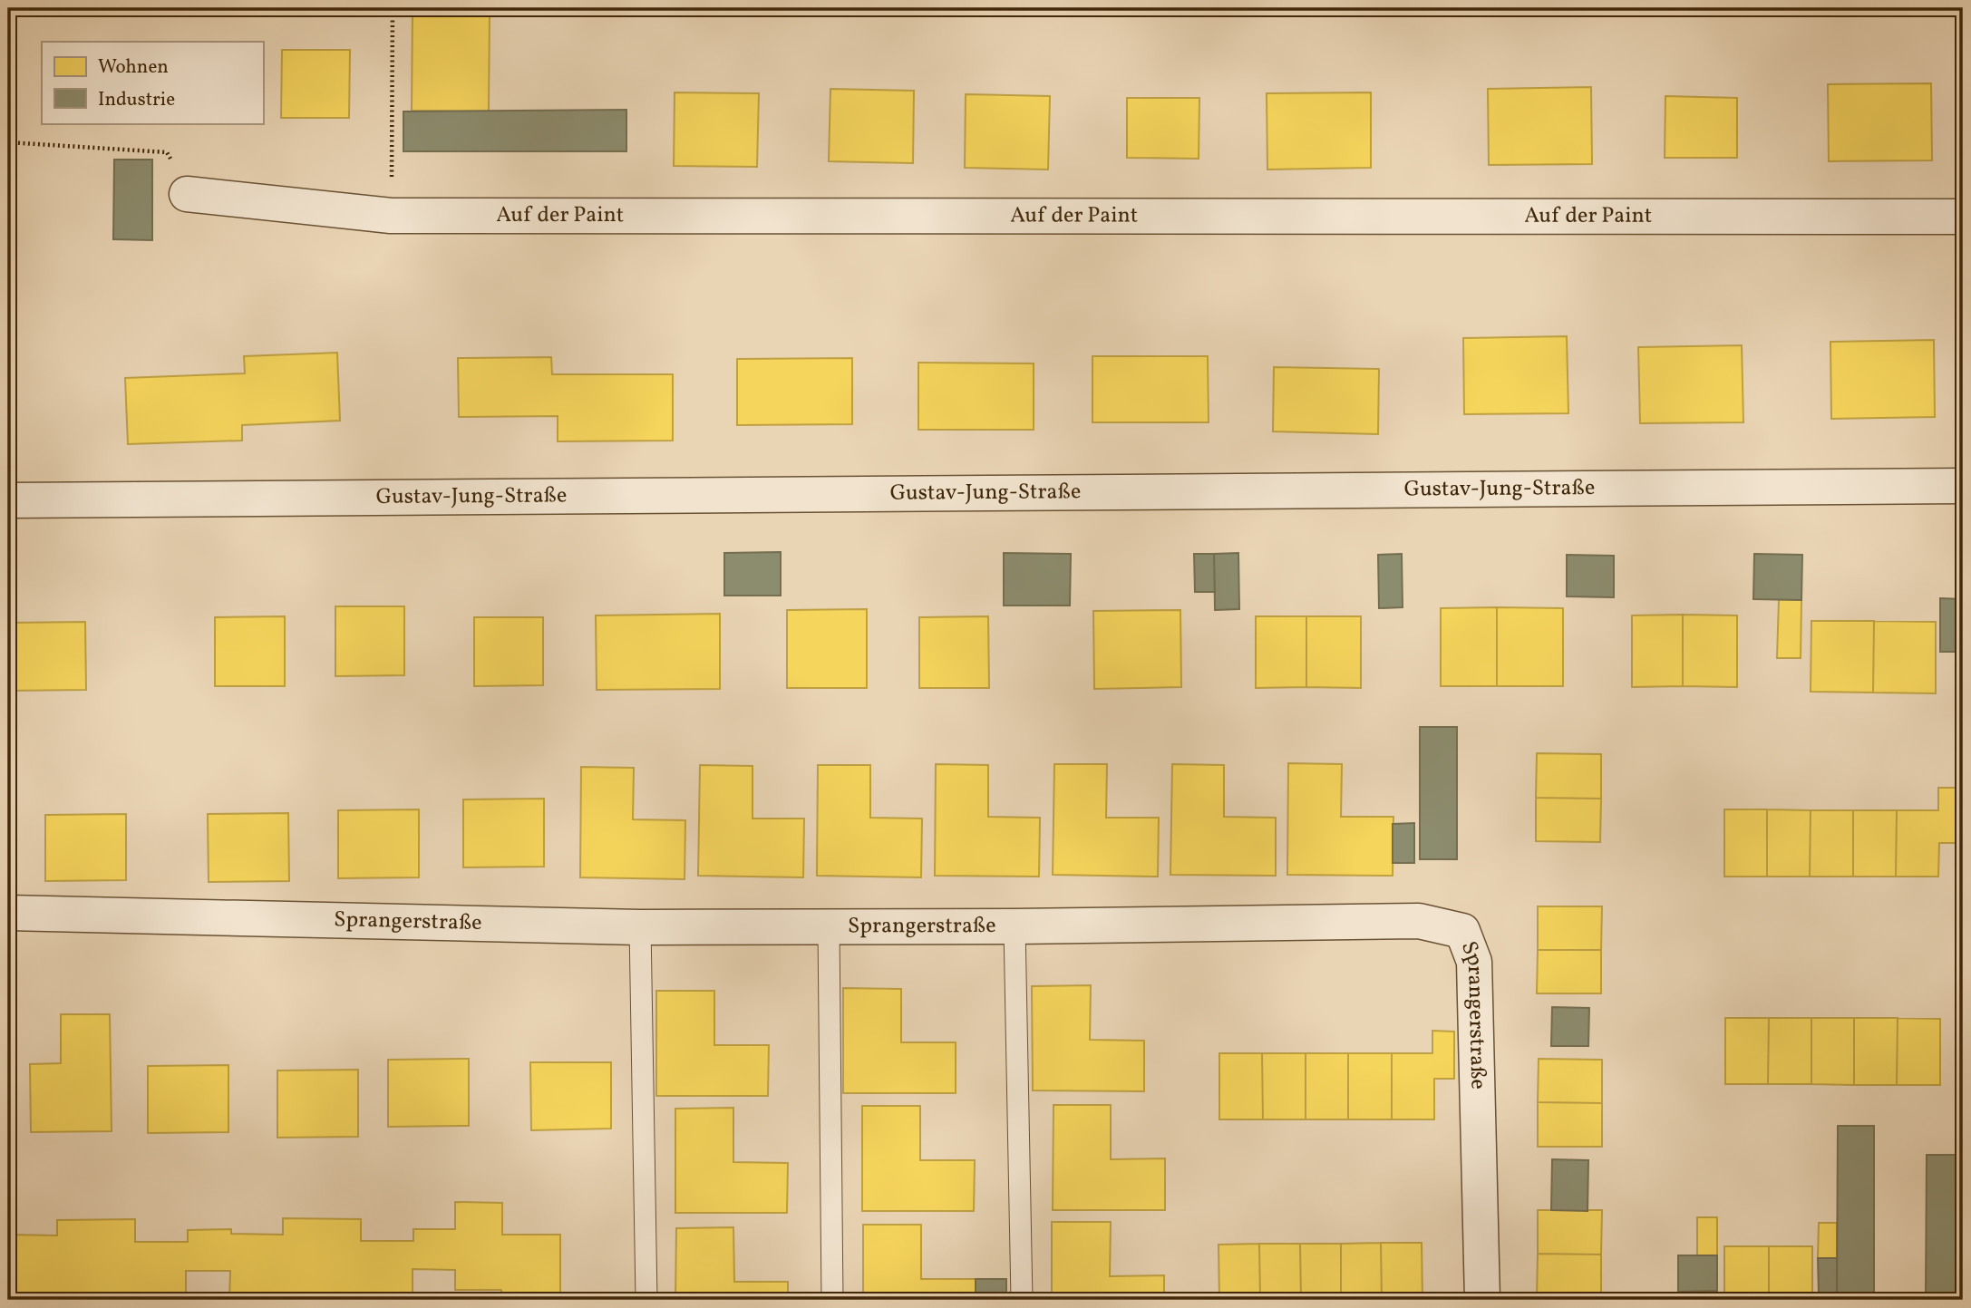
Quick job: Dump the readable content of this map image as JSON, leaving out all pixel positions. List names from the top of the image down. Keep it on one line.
{"streets":{"street":["Auf der Paint","Gustav-Jung-Straße","Sprangerstraße"]},"legend":["Wohnen","Industrie"]}
